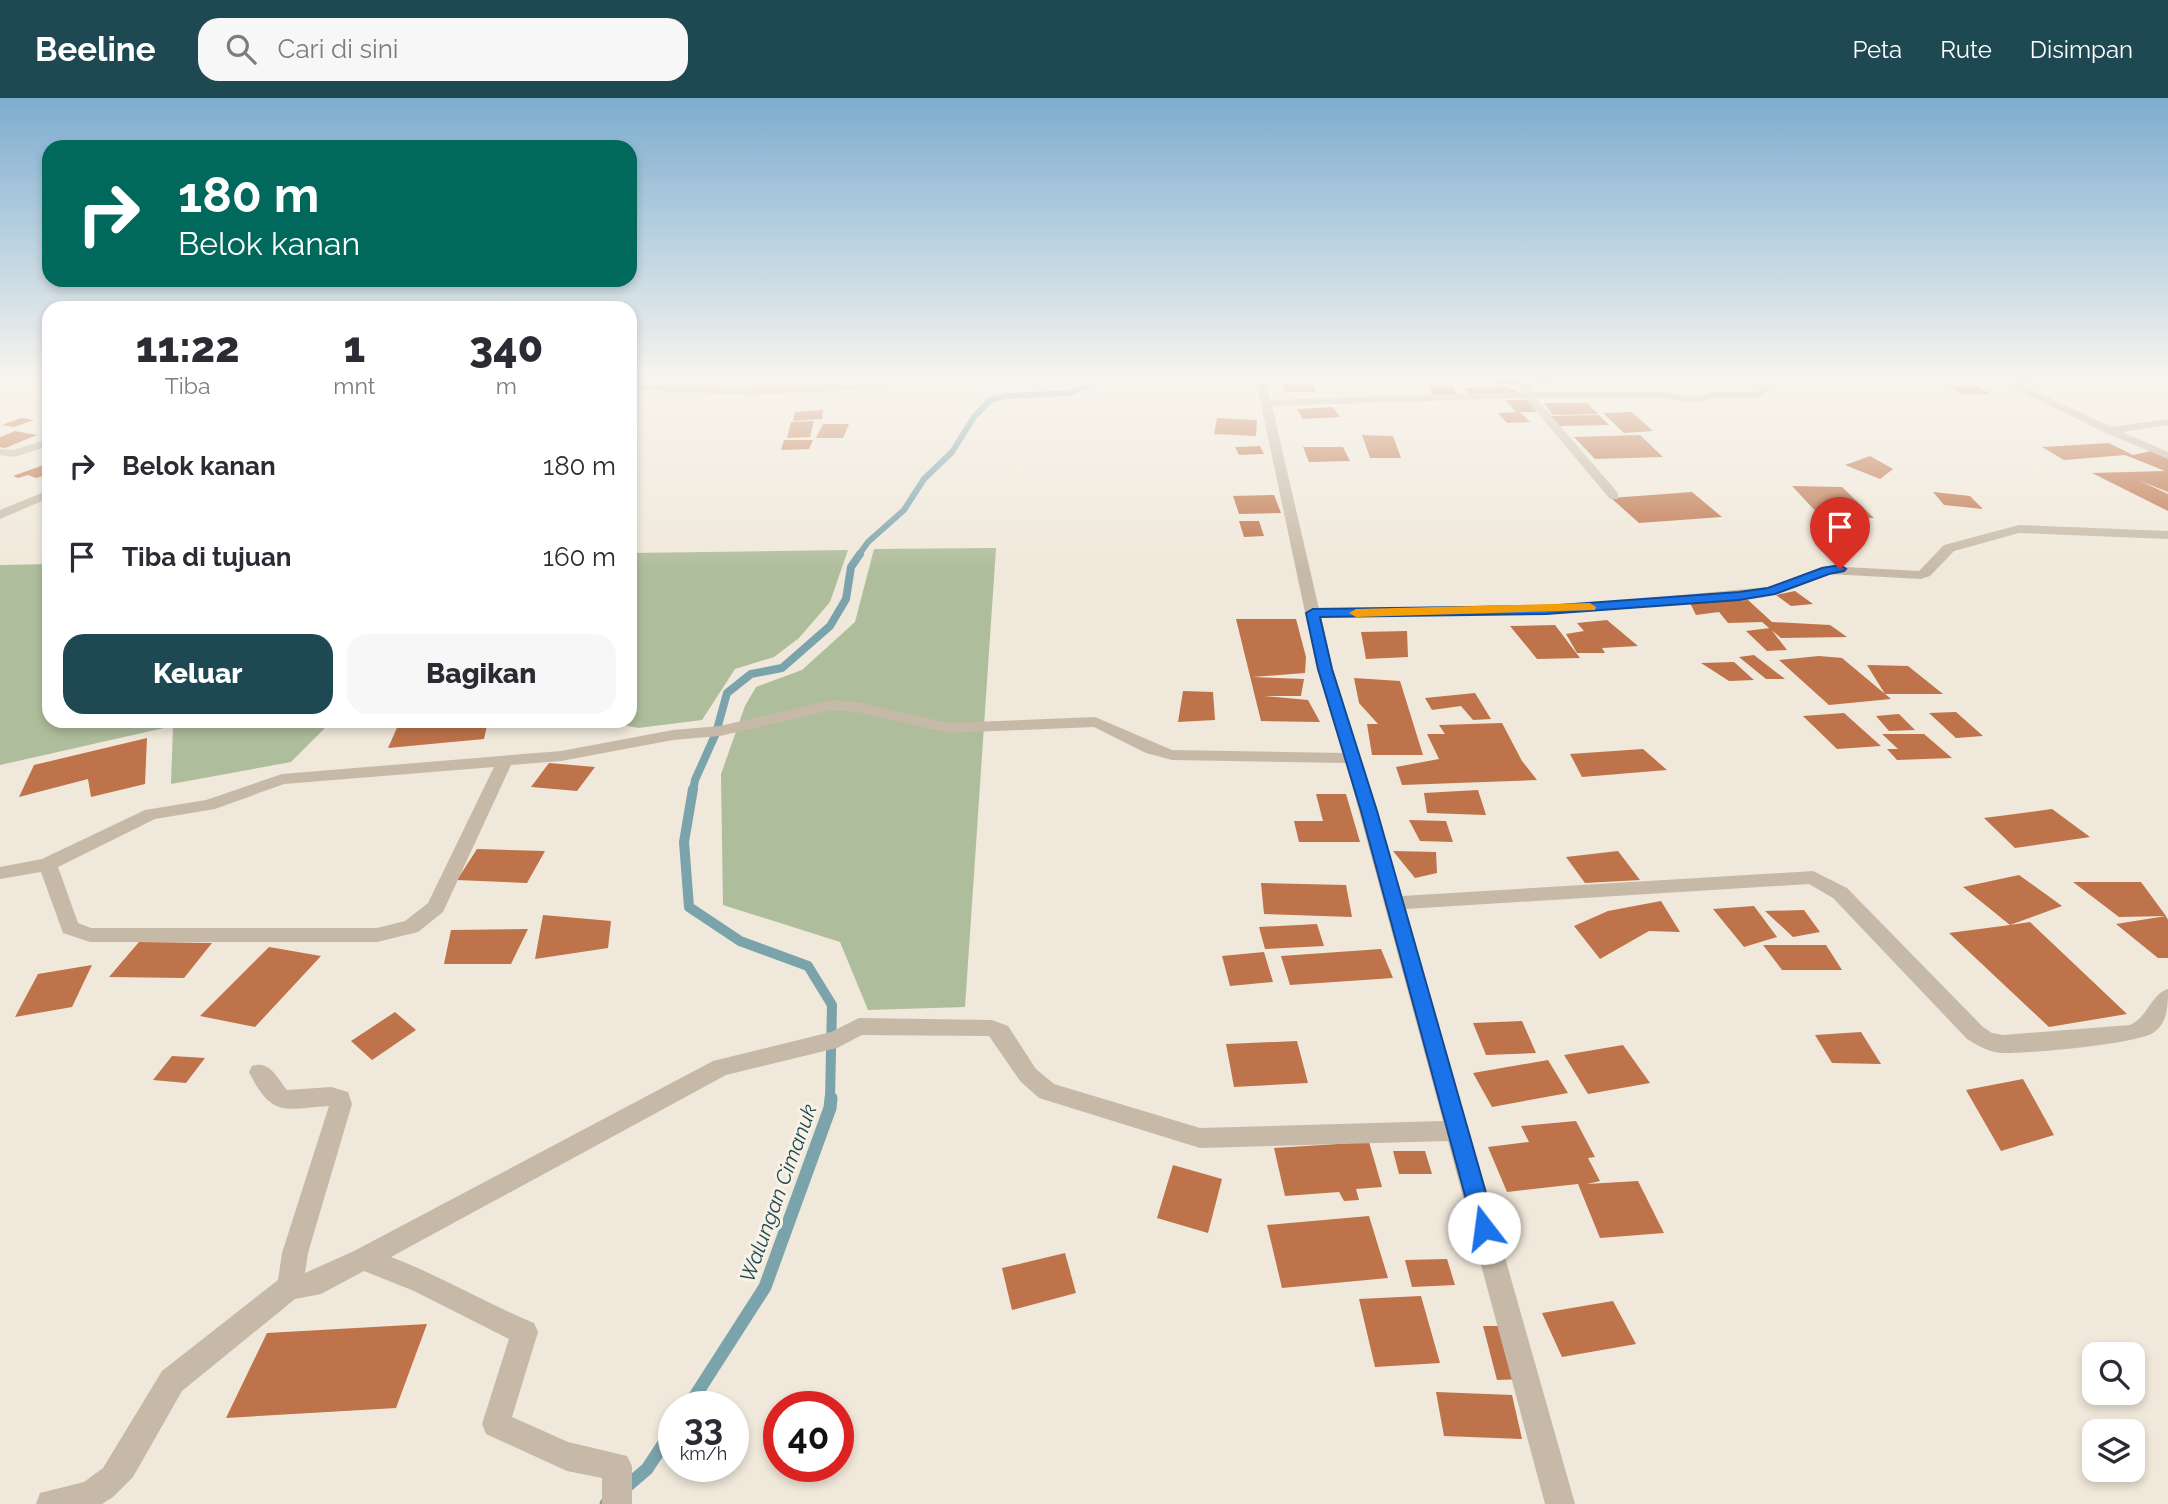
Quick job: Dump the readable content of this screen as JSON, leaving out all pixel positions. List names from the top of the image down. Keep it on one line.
{"water":["Walungan Cimanuk"],"page":{"header":"Beeline","search":"Cari di sini","nav":["Peta","Rute","Disimpan"],"turn":["180 m","Belok kanan"],"eta":["11:22","Tiba","1","mnt","340","m"],"list":[{"name":"Belok kanan","value":"180 m"},{"name":"Tiba di tujuan","value":"160 m"}],"buttons":["Keluar","Bagikan"],"speed":"33 km/h","limit":"40"}}
